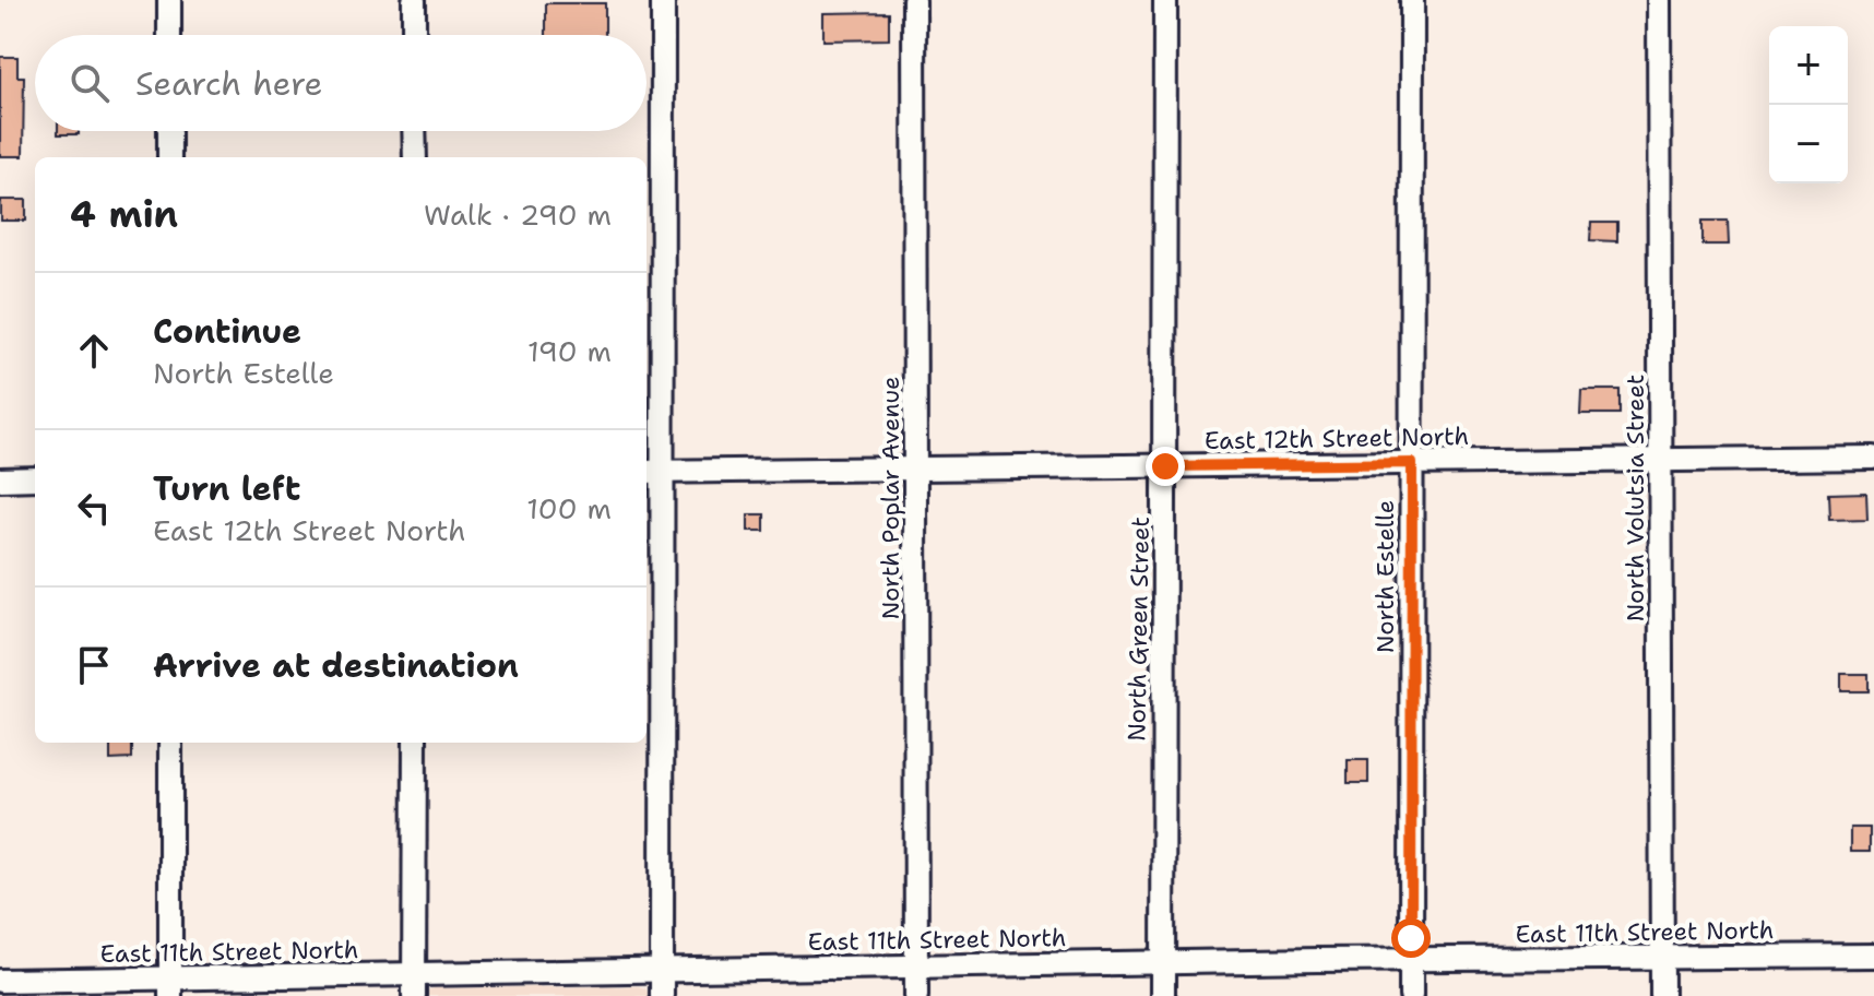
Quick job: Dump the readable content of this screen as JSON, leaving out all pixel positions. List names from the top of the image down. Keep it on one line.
{"streets":{"street":["East 12th Street North","North Poplar Avenue","North Volutsia Street","North Estelle","North Green Street","East 11th Street North"]},"crossings":[["East 12th Street North","North Poplar Avenue"],["East 12th Street North","North Volutsia Street"],["East 12th Street North","North Estelle"],["East 12th Street North","North Green Street"],["North Poplar Avenue","East 11th Street North"],["North Volutsia Street","East 11th Street North"],["North Estelle","East 11th Street North"],["North Green Street","East 11th Street North"]],"page":{"map_buttons":["+","−"],"search":"Search here","heading":["4 min","Walk · 290 m"],"list":[["Continue","North Estelle","190 m"],["Turn left","East 12th Street North","100 m"],"Arrive at destination"]}}
